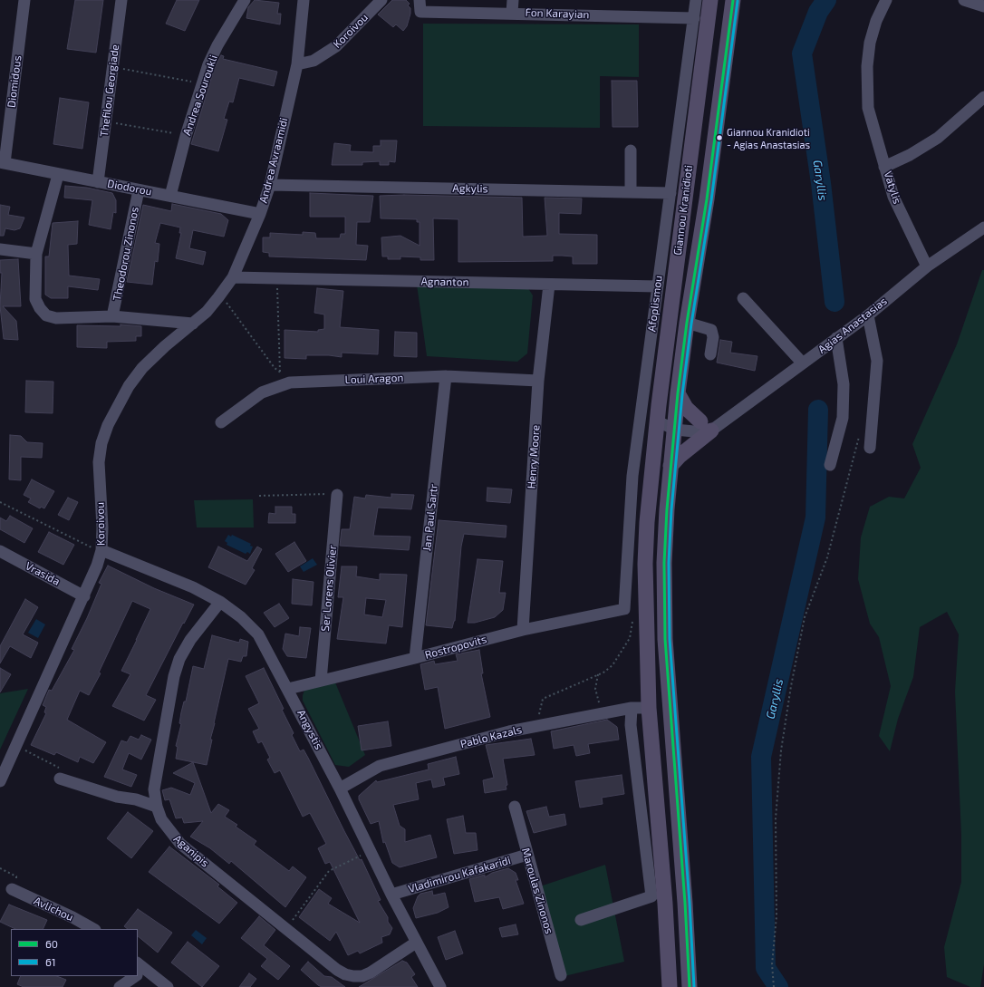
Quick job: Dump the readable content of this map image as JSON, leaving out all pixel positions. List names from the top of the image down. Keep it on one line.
{"streets":{"main road":["Giannou Kranidioti"],"street":["Fon Karayian","Koroivou","Diomidous","Thefilou Georgiade","Andrea Souroukli","Andrea Avraamidi","Diodorou","Vatylis","Agkylis","Theodorou Zinonos","Agnanton","Afoplismou","Agias Anastasias","Loui Aragon","Henry Moore","Jan Paul Sartr","Vrasida","Ser Lorens Olivier","Rostropovits","Angystis","Pablo Kazals","Aganipis","Vladimirou Kafakaridi","Maroulas Zinonos","Avlichou"]},"crossings":[["Fon Karayian","Afoplismou"],["Koroivou","Andrea Avraamidi"],["Koroivou","Vrasida"],["Koroivou","Angystis"],["Diomidous","Diodorou"],["Thefilou Georgiade","Diodorou"],["Andrea Souroukli","Diodorou"],["Andrea Avraamidi","Diodorou"],["Andrea Avraamidi","Agkylis"],["Andrea Avraamidi","Agnanton"],["Diodorou","Theodorou Zinonos"],["Vatylis","Agias Anastasias"],["Agkylis","Afoplismou"],["Giannou Kranidioti","Pablo Kazals"],["Agnanton","Afoplismou"],["Agnanton","Henry Moore"],["Afoplismou","Rostropovits"],["Loui Aragon","Henry Moore"],["Loui Aragon","Jan Paul Sartr"],["Henry Moore","Rostropovits"],["Jan Paul Sartr","Rostropovits"],["Ser Lorens Olivier","Rostropovits"],["Rostropovits","Angystis"],["Angystis","Pablo Kazals"],["Angystis","Aganipis"],["Angystis","Vladimirou Kafakaridi"],["Vladimirou Kafakaridi","Maroulas Zinonos"]],"water":["Garyllis"],"places":["Giannou Kranidioti - Agias Anastasias"],"lines":["transit line 60","transit line 61"],"legend":["60","61"]}
